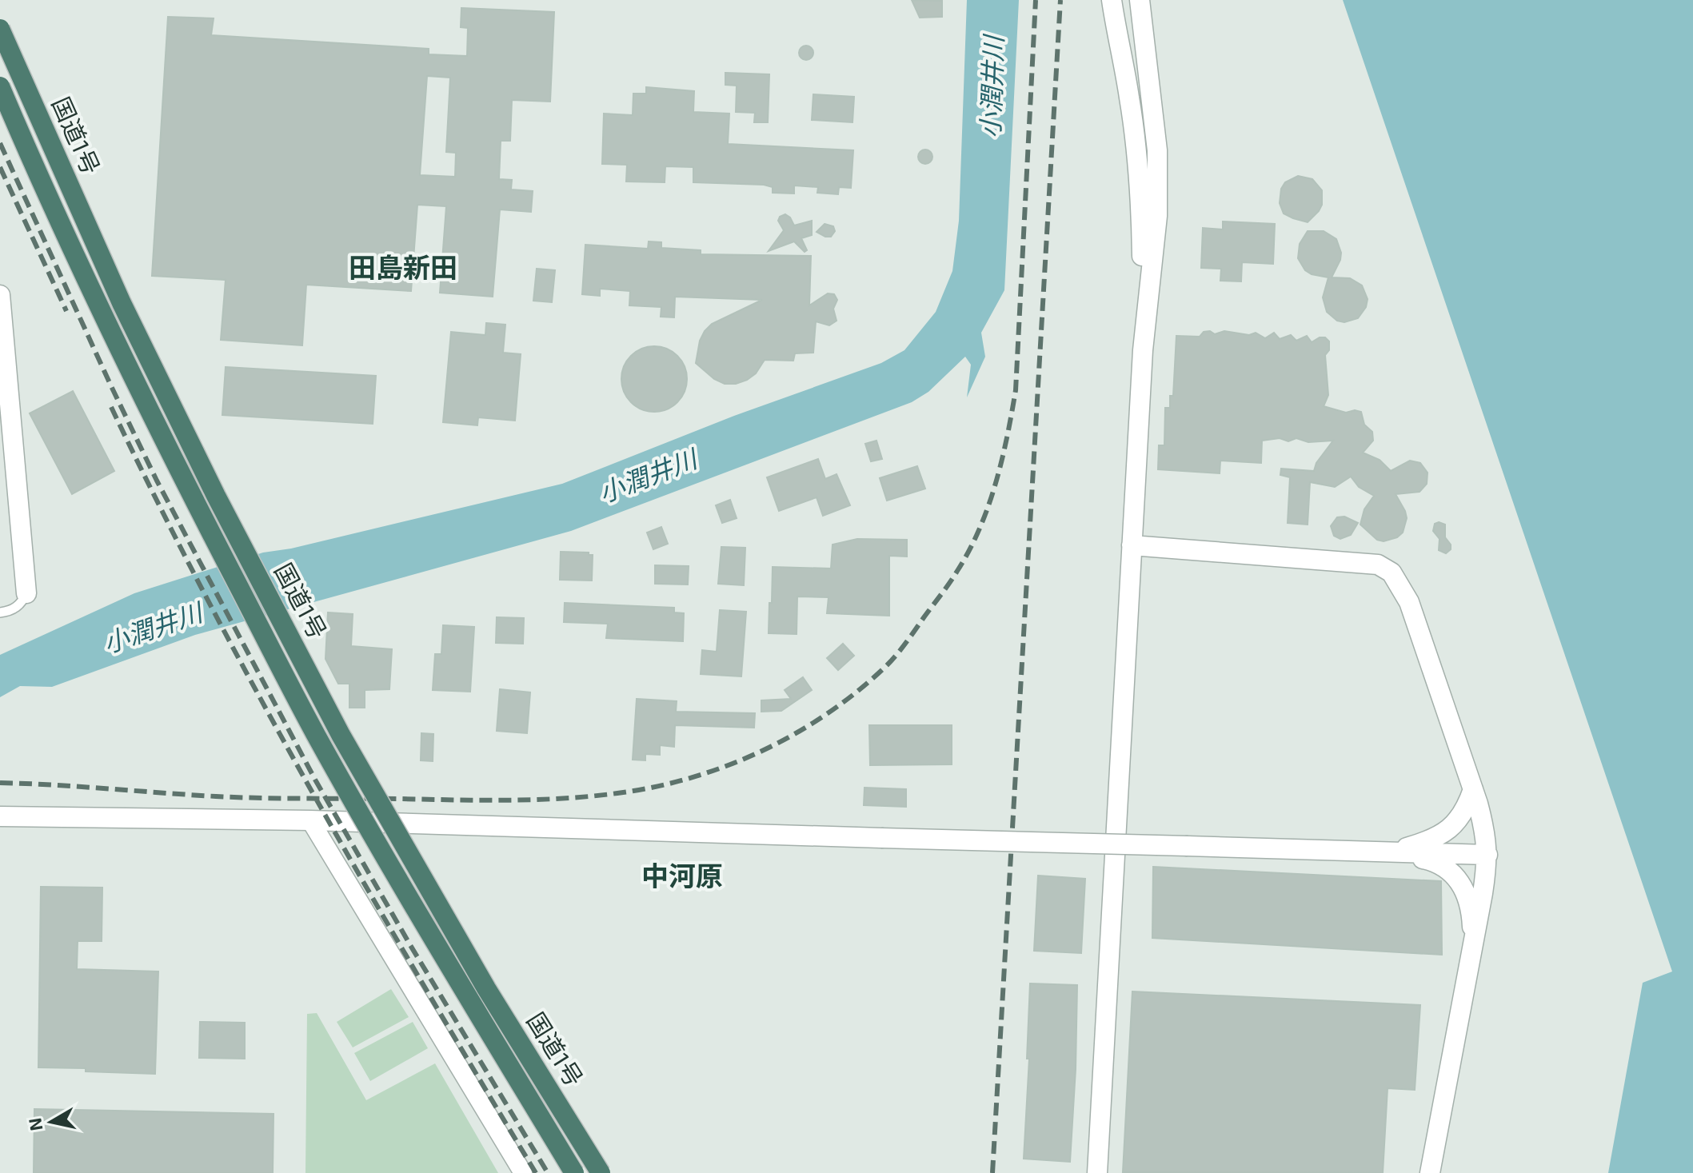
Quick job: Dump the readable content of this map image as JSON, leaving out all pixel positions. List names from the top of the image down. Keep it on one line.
{"streets":{"highway":["国道1号"]},"districts":["田島新田","中河原"],"water":["小潤井川"],"north":"left"}
